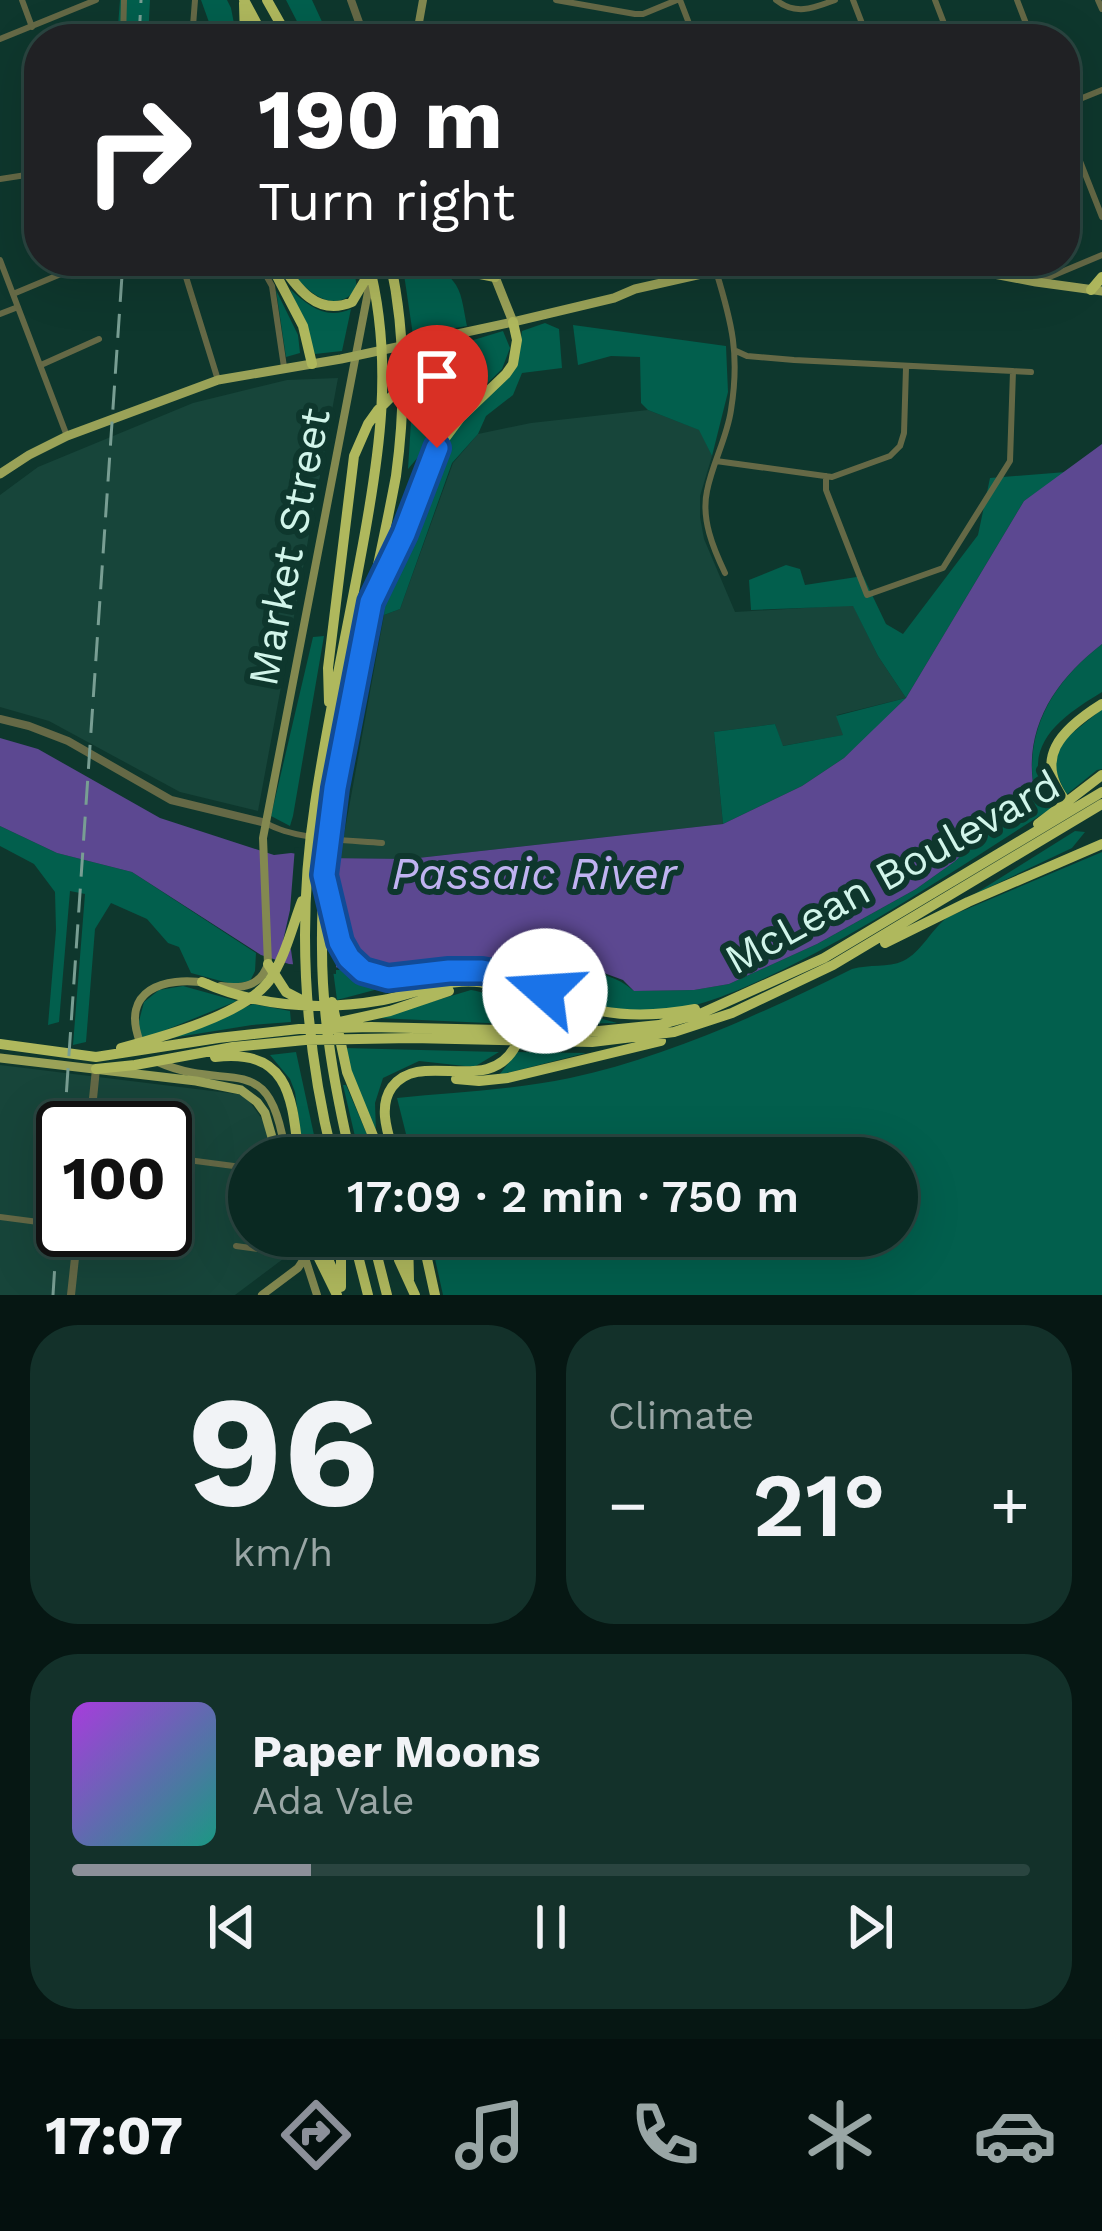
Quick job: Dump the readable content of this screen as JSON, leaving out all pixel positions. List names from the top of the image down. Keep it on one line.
{"streets":{"highway":["McLean Boulevard"],"main road":["Market Street"]},"water":["Passaic River"],"page":{"turn":["190 m","Turn right"],"limit":"100","trip":"17:09 · 2 min · 750 m","tile":[["96","km/h"],"Climate"],"heat":["−","21°","+"],"song":["Paper Moons","Ada Vale"],"tabs":"17:07"}}
